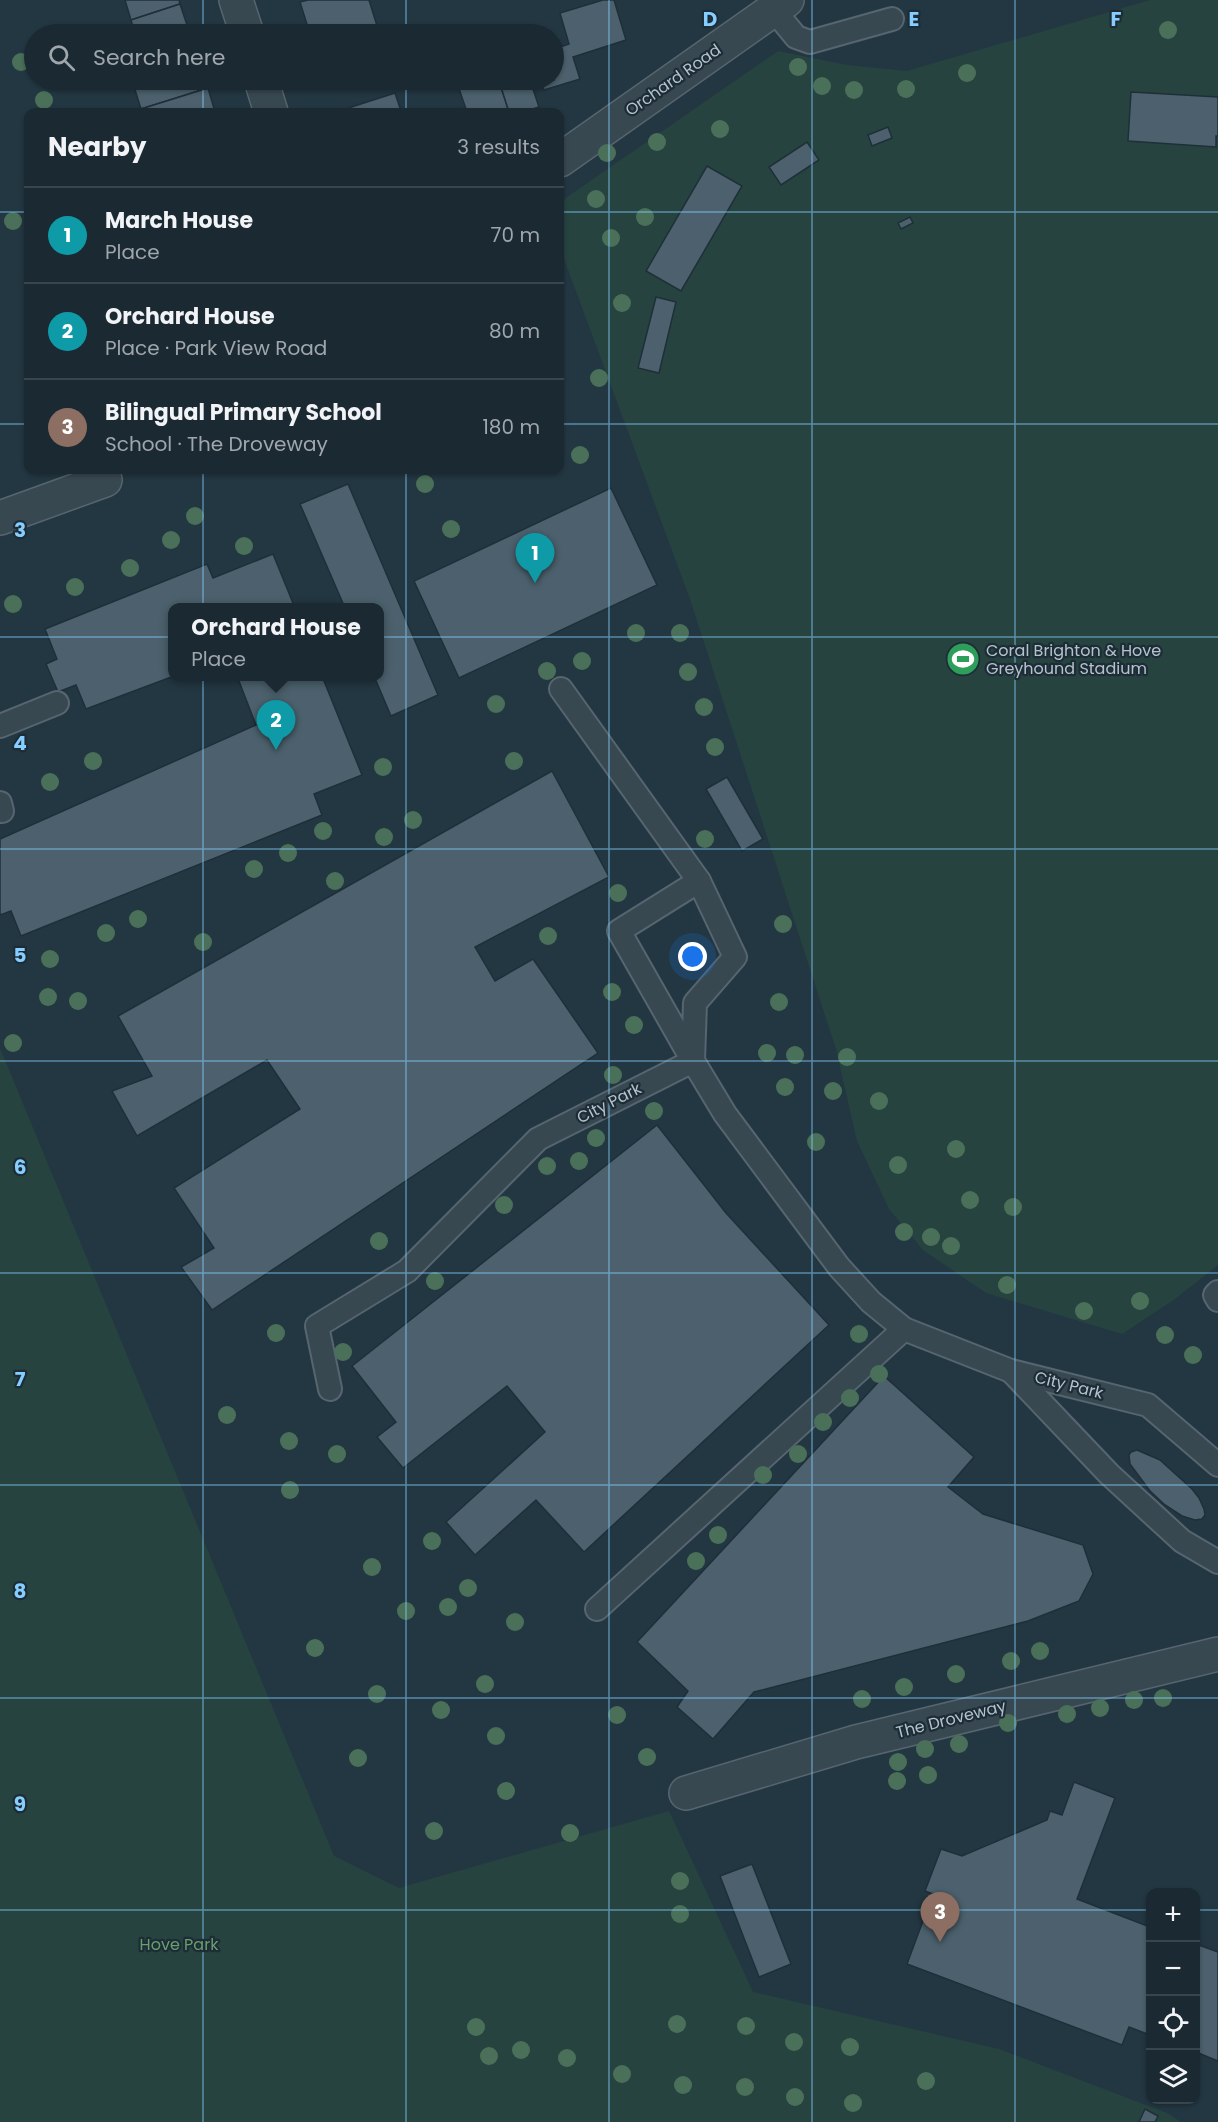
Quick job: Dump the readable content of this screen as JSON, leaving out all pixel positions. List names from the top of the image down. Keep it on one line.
{"streets":{"street":["Orchard Road","The Droveway"],"lane":["City Park"]},"parks":["Hove Park"],"places":{"sports":["Coral Brighton & Hove Greyhound Stadium"]},"page":{"search":"Search here","heading":["Nearby","3 results"],"list":[{"mark":"1","name":"March House","note":"Place","value":"70 m"},{"mark":"2","name":"Orchard House","note":"Place · Park View Road","value":"80 m"},{"mark":"3","name":"Bilingual Primary School","note":"School · The Droveway","value":"180 m"}],"pins":["1","2","3"],"popup":["Orchard House","Place"],"map_buttons":["+","−"]},"grid":{"columns":["D","E","F"],"rows":["3","4","5","6","7","8","9"]}}
